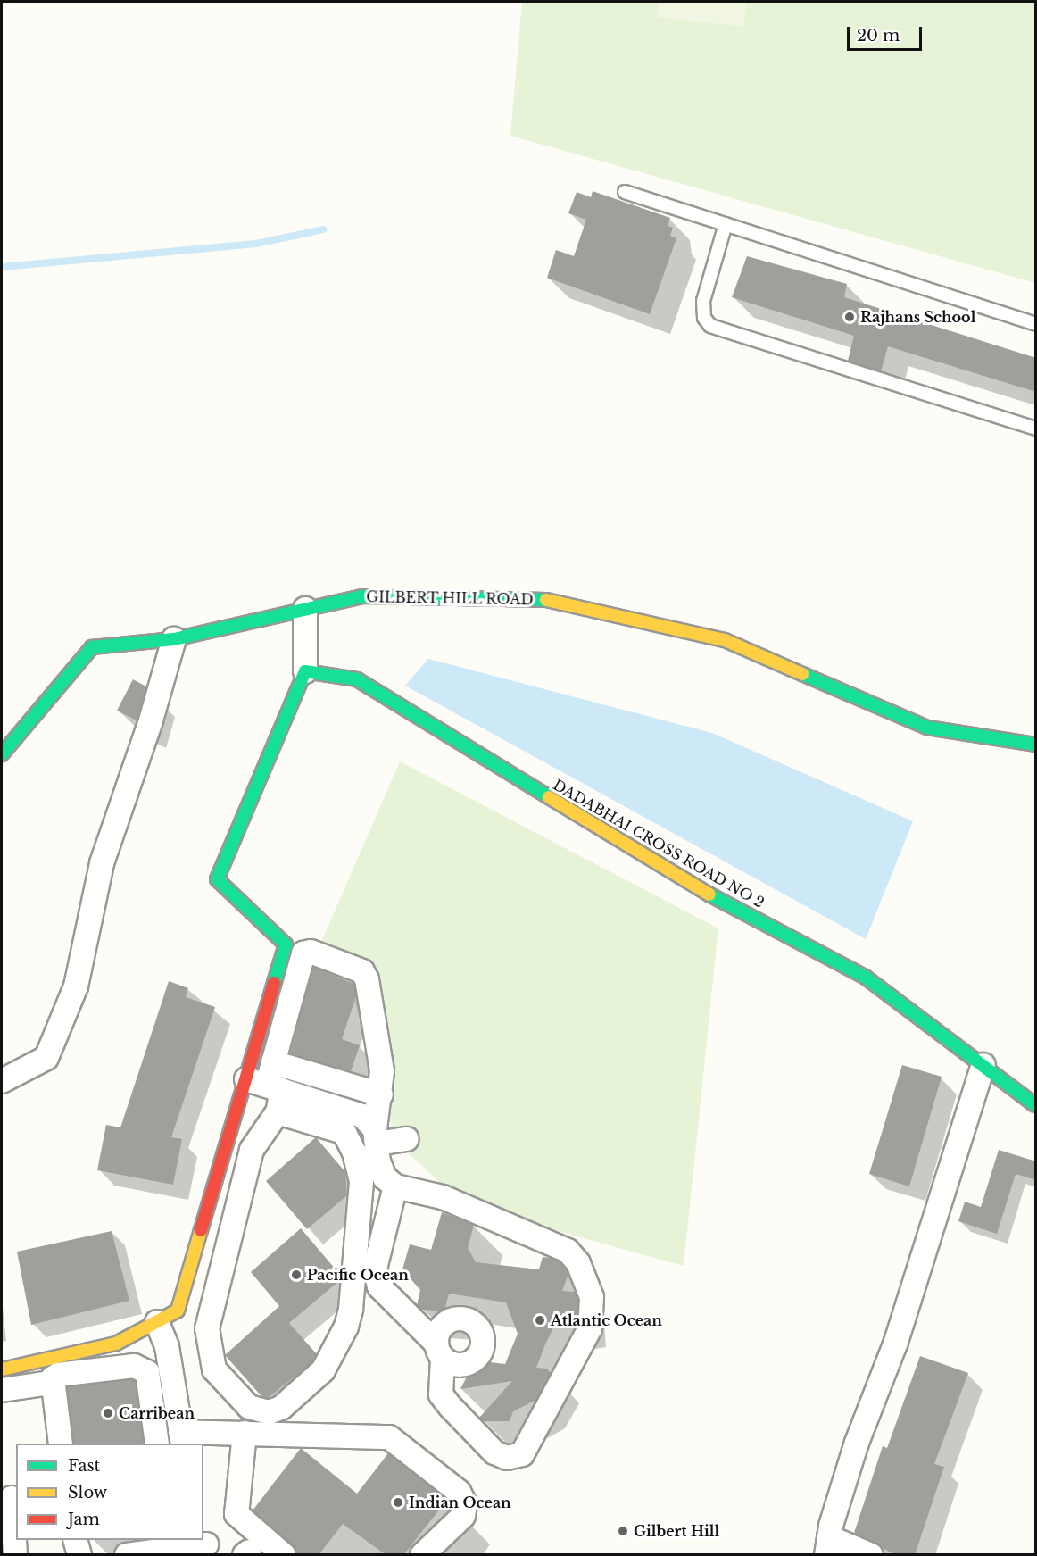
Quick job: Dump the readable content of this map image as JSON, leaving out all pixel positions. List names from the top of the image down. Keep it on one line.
{"streets":{"street":["GILBERT HILL ROAD","DADABHAI CROSS ROAD NO 2"]},"places":["Rajhans School","Pacific Ocean","Atlantic Ocean","Carribean","Indian Ocean","Gilbert Hill"],"legend":["Fast","Slow","Jam"],"scale_bar":"20 m"}
